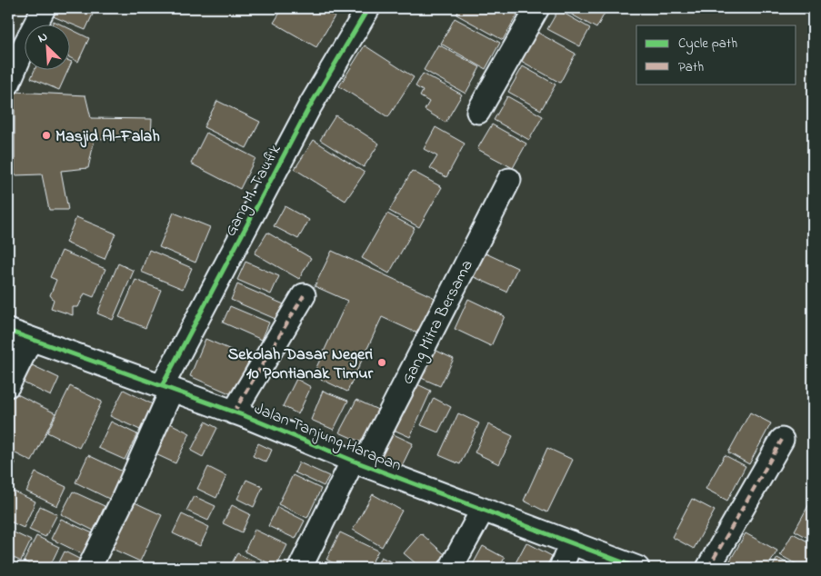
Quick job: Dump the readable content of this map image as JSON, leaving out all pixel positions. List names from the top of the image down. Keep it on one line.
{"streets":{"street":["Gang M. Taufik","Gang Mitra Bersama","Jalan Tanjung Harapan"]},"crossings":[["Gang M. Taufik","Jalan Tanjung Harapan"],["Gang Mitra Bersama","Jalan Tanjung Harapan"]],"places":["Masjid Al-Falah","Sekolah Dasar Negeri 10 Pontianak Timur"],"legend":["Cycle path","Path"],"north":"top left"}
